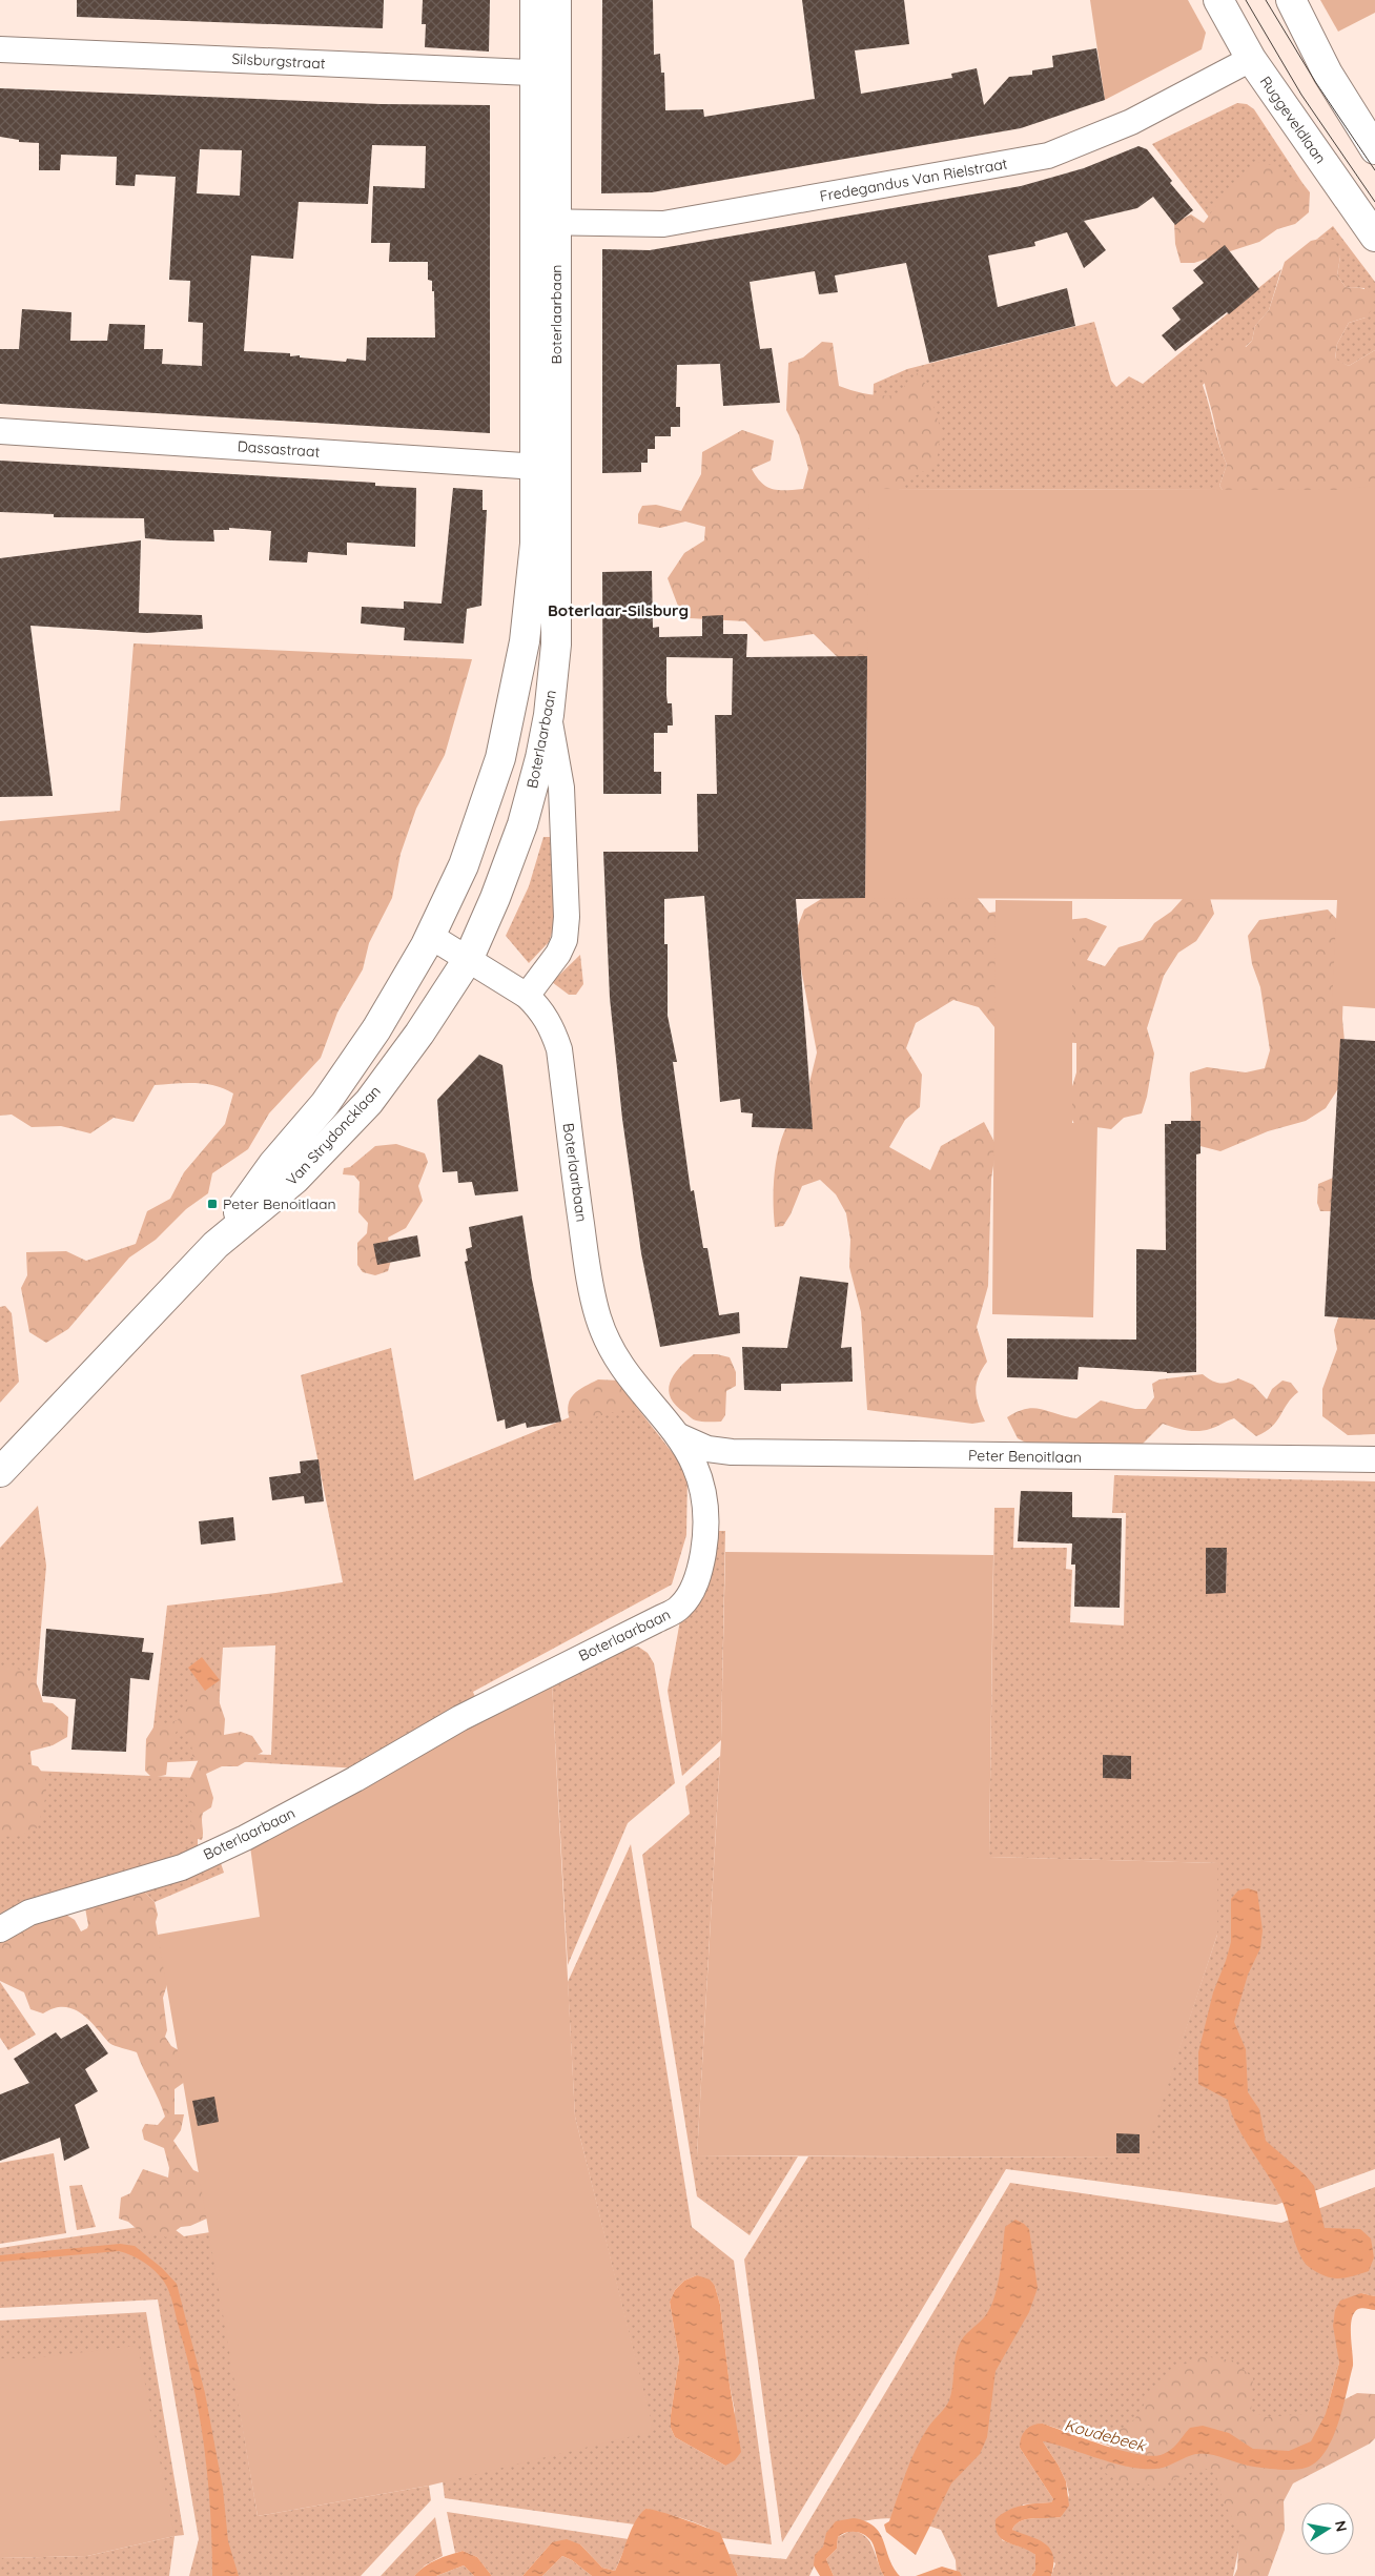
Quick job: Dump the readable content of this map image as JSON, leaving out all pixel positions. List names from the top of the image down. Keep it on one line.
{"streets":{"main road":["Ruggeveldlaan","Boterlaarbaan","Van Strydoncklaan"],"street":["Silsburgstraat","Fredegandus Van Rielstraat","Dassastraat","Peter Benoitlaan"]},"crossings":[["Silsburgstraat","Boterlaarbaan"],["Ruggeveldlaan","Fredegandus Van Rielstraat"],["Fredegandus Van Rielstraat","Boterlaarbaan"],["Boterlaarbaan","Dassastraat"],["Boterlaarbaan","Van Strydoncklaan"],["Boterlaarbaan","Peter Benoitlaan"]],"districts":["Boterlaar-Silsburg"],"water":["Koudebeek"],"places":{"transit":["Peter Benoitlaan"]},"north":"right"}
